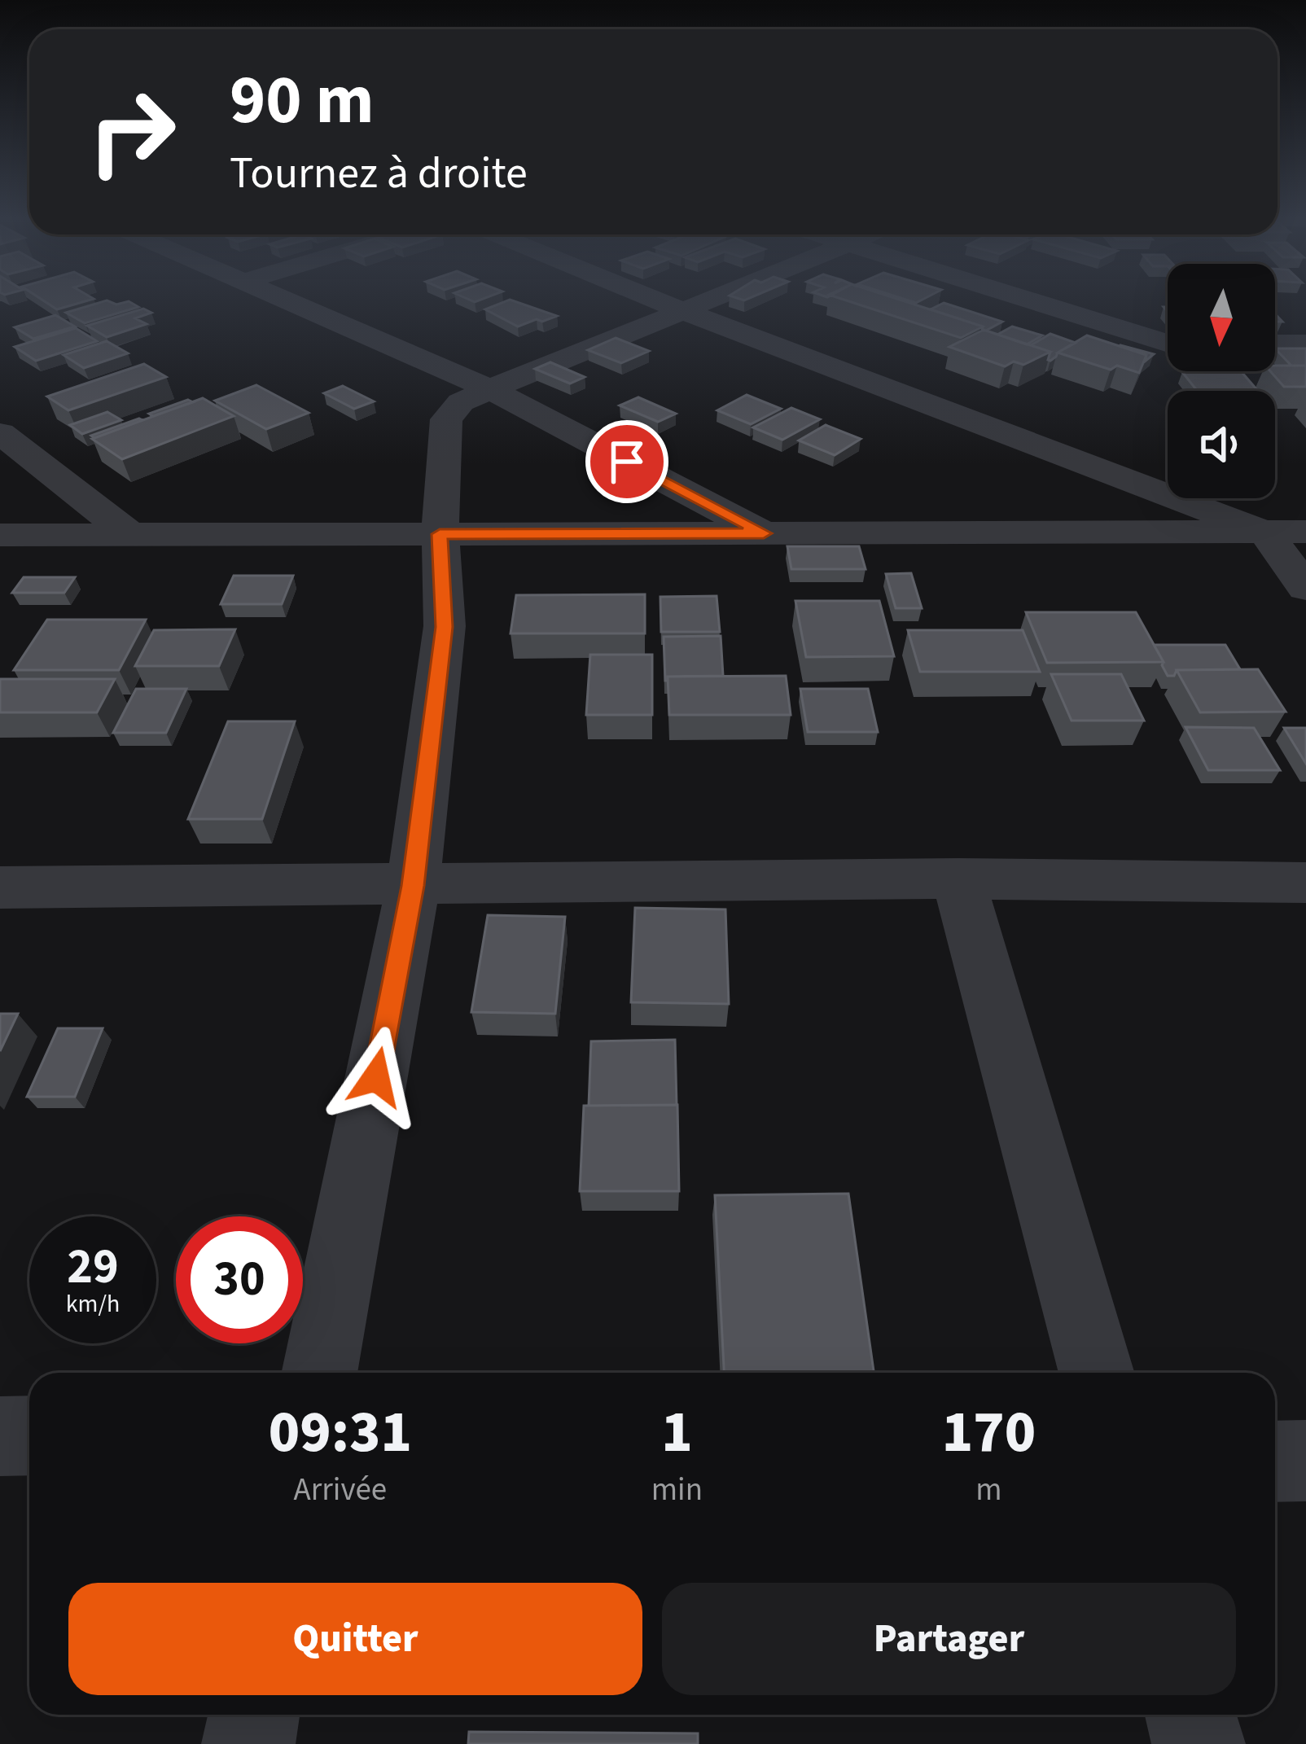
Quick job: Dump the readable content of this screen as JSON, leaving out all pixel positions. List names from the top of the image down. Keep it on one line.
{"north":"bottom","page":{"turn":["90 m","Tournez à droite"],"speed":"29 km/h","limit":"30","eta":["09:31","Arrivée","1","min","170","m"],"buttons":["Quitter","Partager"]}}
